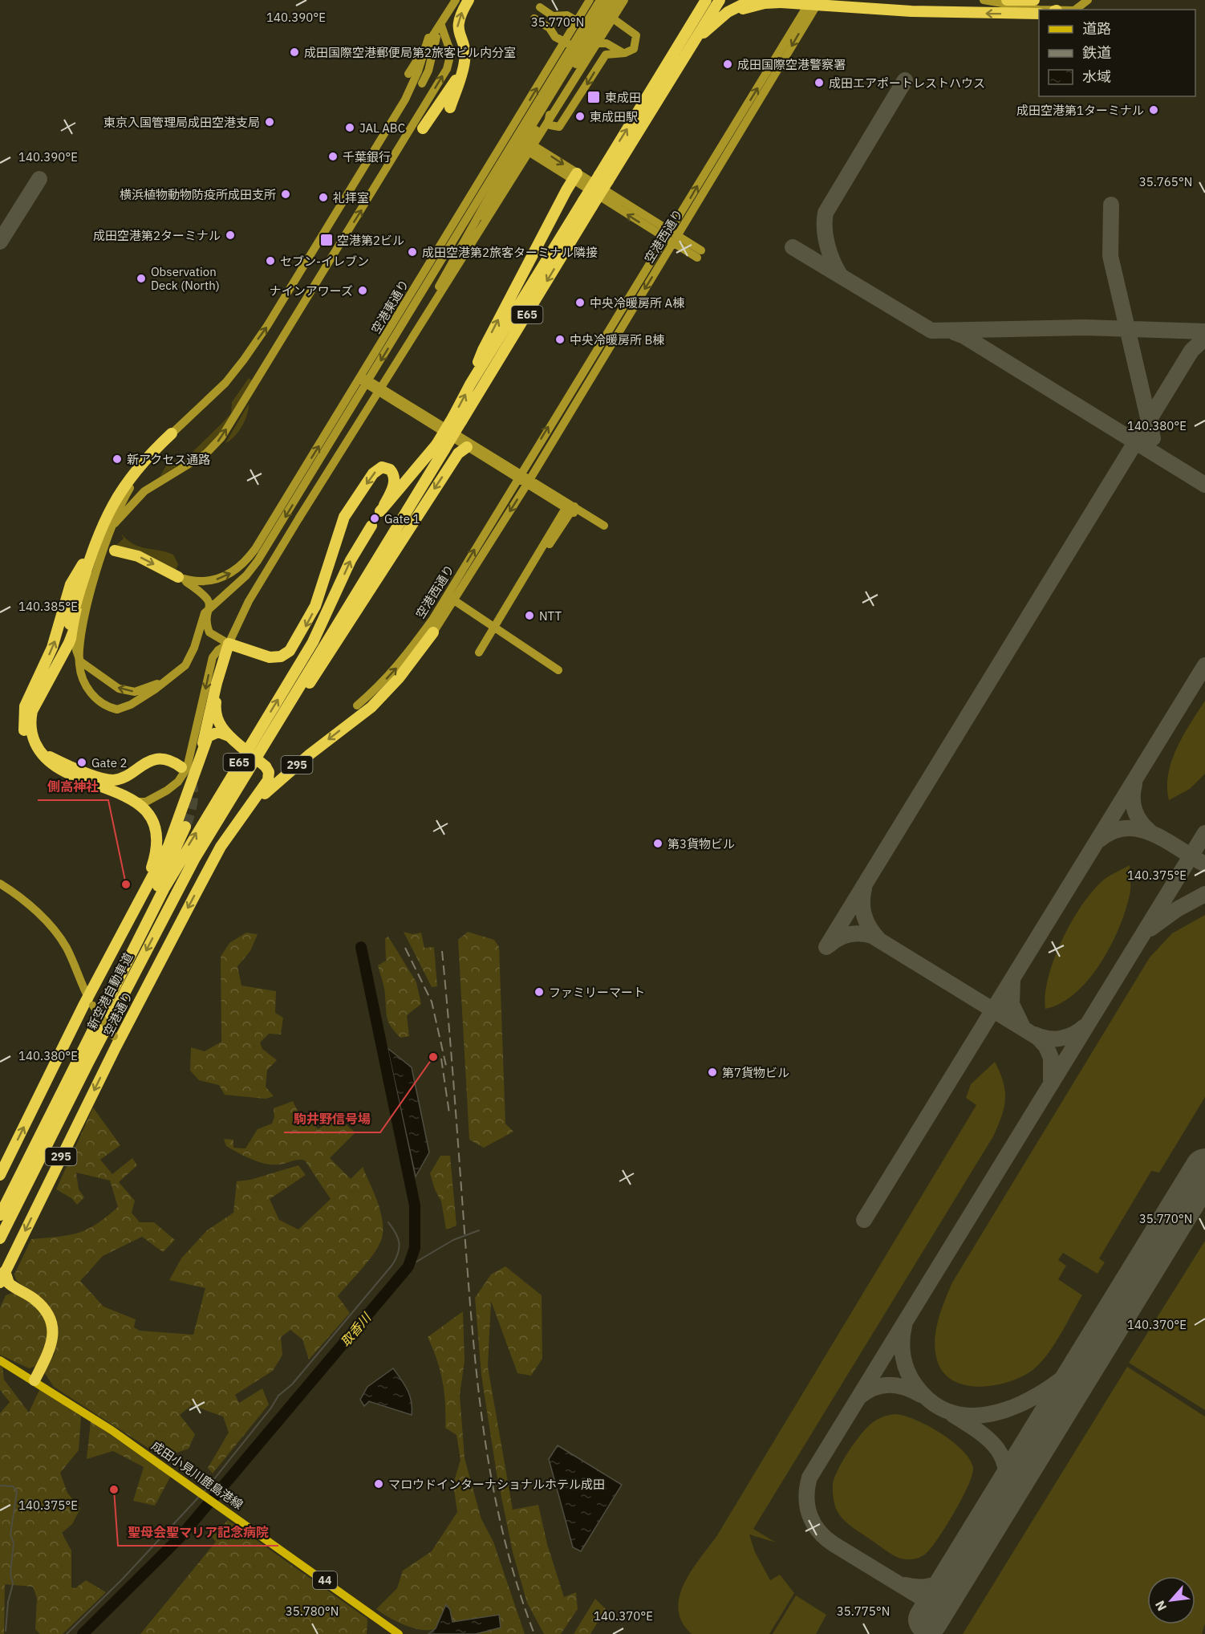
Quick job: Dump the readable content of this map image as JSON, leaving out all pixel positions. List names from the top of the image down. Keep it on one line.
{"streets":{"highway":["E65","295","新空港自動車道","空港通り"],"main road":["成田小見川鹿島港線","44"],"street":["空港西通り","空港東通り"]},"crossings":[["空港西通り","295"],["E65","295"],["E65","新空港自動車道"],["295","空港通り"]],"water":["取香川"],"places":{"other":["成田国際空港郵便局第2旅客ビル内分室","成田国際空港警察署","成田エアポートレストハウス","成田空港第1ターミナル","東成田駅","東京入国管理局成田空港支局","JAL ABC","千葉銀行","横浜植物動物防疫所成田支所","礼拝室","成田空港第2ターミナル","成田空港第2旅客ターミナル隣接","セブン-イレブン","Observation Deck (North)","ナインアワーズ","中央冷暖房所 A棟","中央冷暖房所 B棟","新アクセス通路","Gate 1","NTT","Gate 2","第3貨物ビル","側高神社","ファミリーマート","駒井野信号場","第7貨物ビル","マロウドインターナショナルホテル成田","聖母会聖マリア記念病院"],"transit":["東成田","空港第2ビル"]},"legend":["道路","鉄道","水域"],"north":"bottom left","coordinates":["140.390°E","35.770°N","35.765°N","140.380°E","140.385°E","140.375°E","140.370°E","35.780°N","35.775°N"]}
